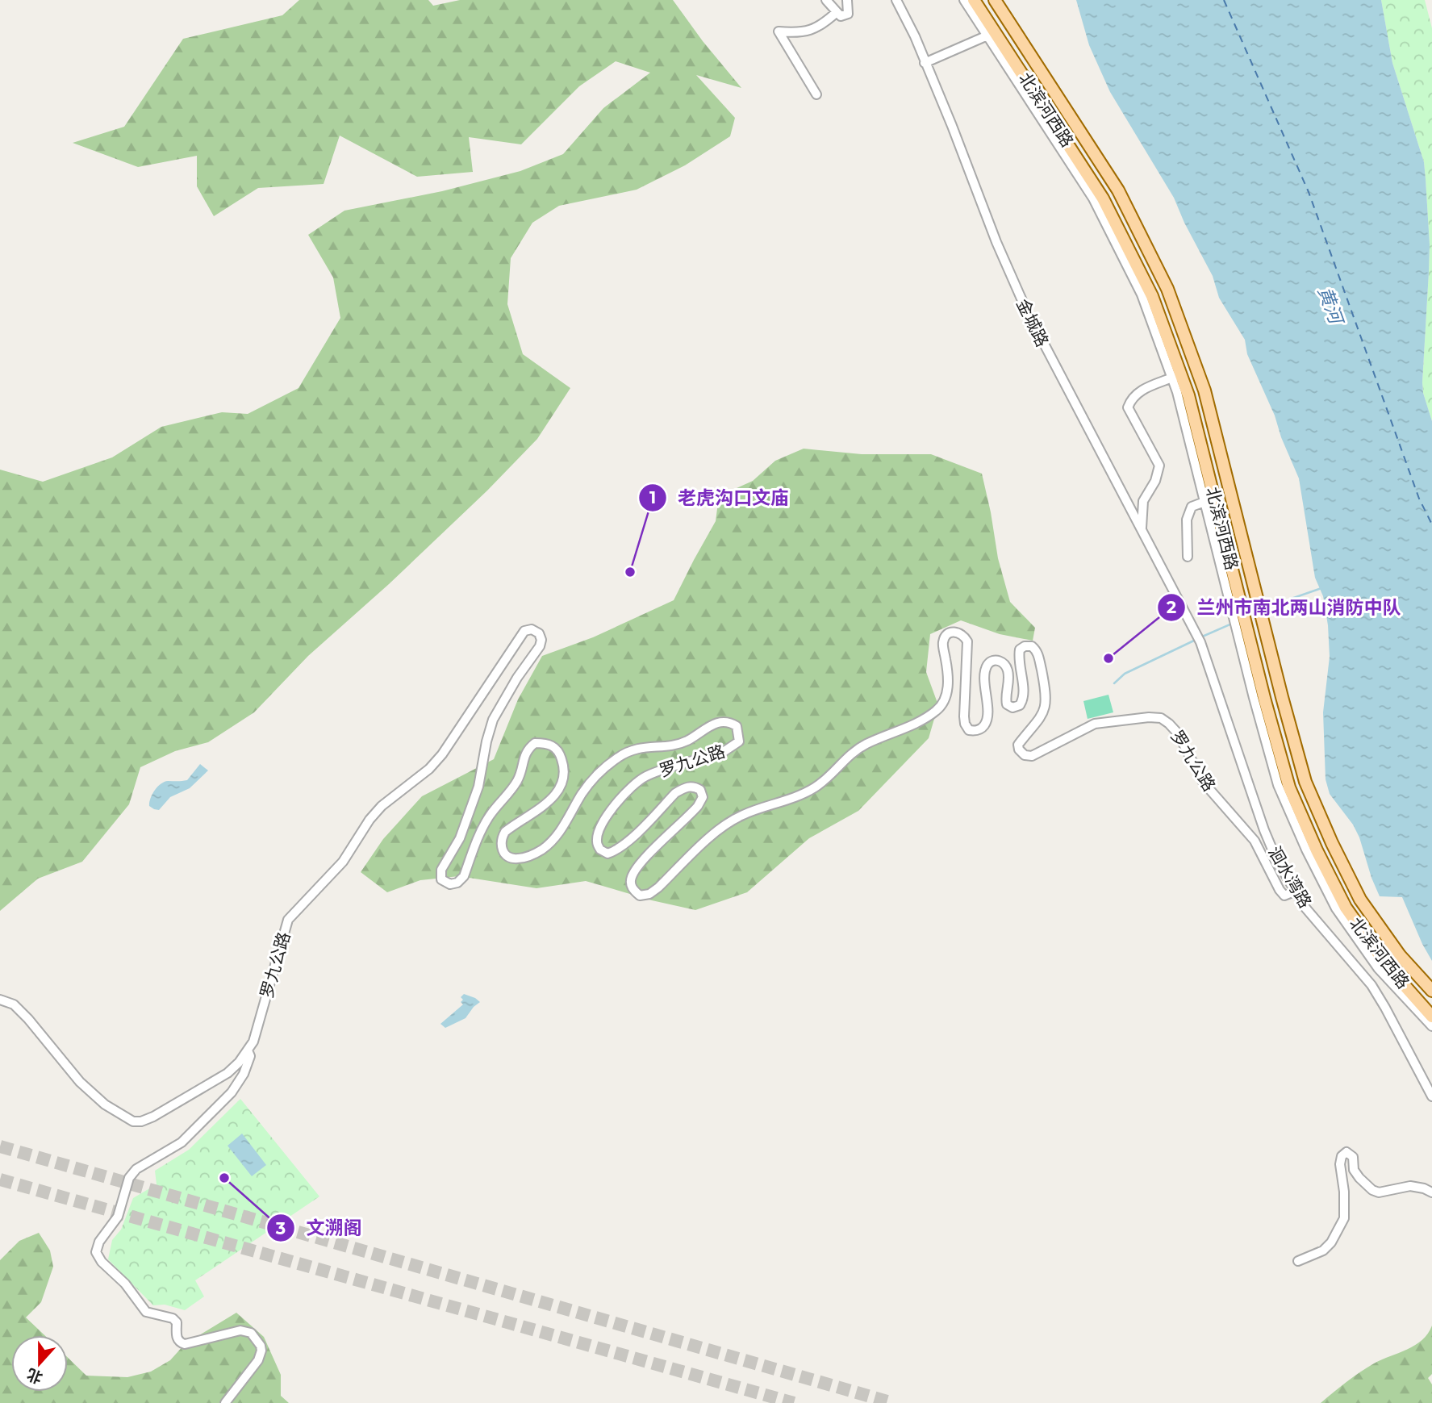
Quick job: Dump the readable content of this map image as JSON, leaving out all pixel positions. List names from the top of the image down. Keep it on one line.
{"streets":{"main road":["北滨河西路"],"street":["金城路","罗九公路","洄水湾路"]},"crossings":[["金城路","洄水湾路"],["罗九公路","洄水湾路"]],"water":["黄河"],"places":["老虎沟口文庙","兰州市南北两山消防中队","文溯阁"],"north":"bottom"}
